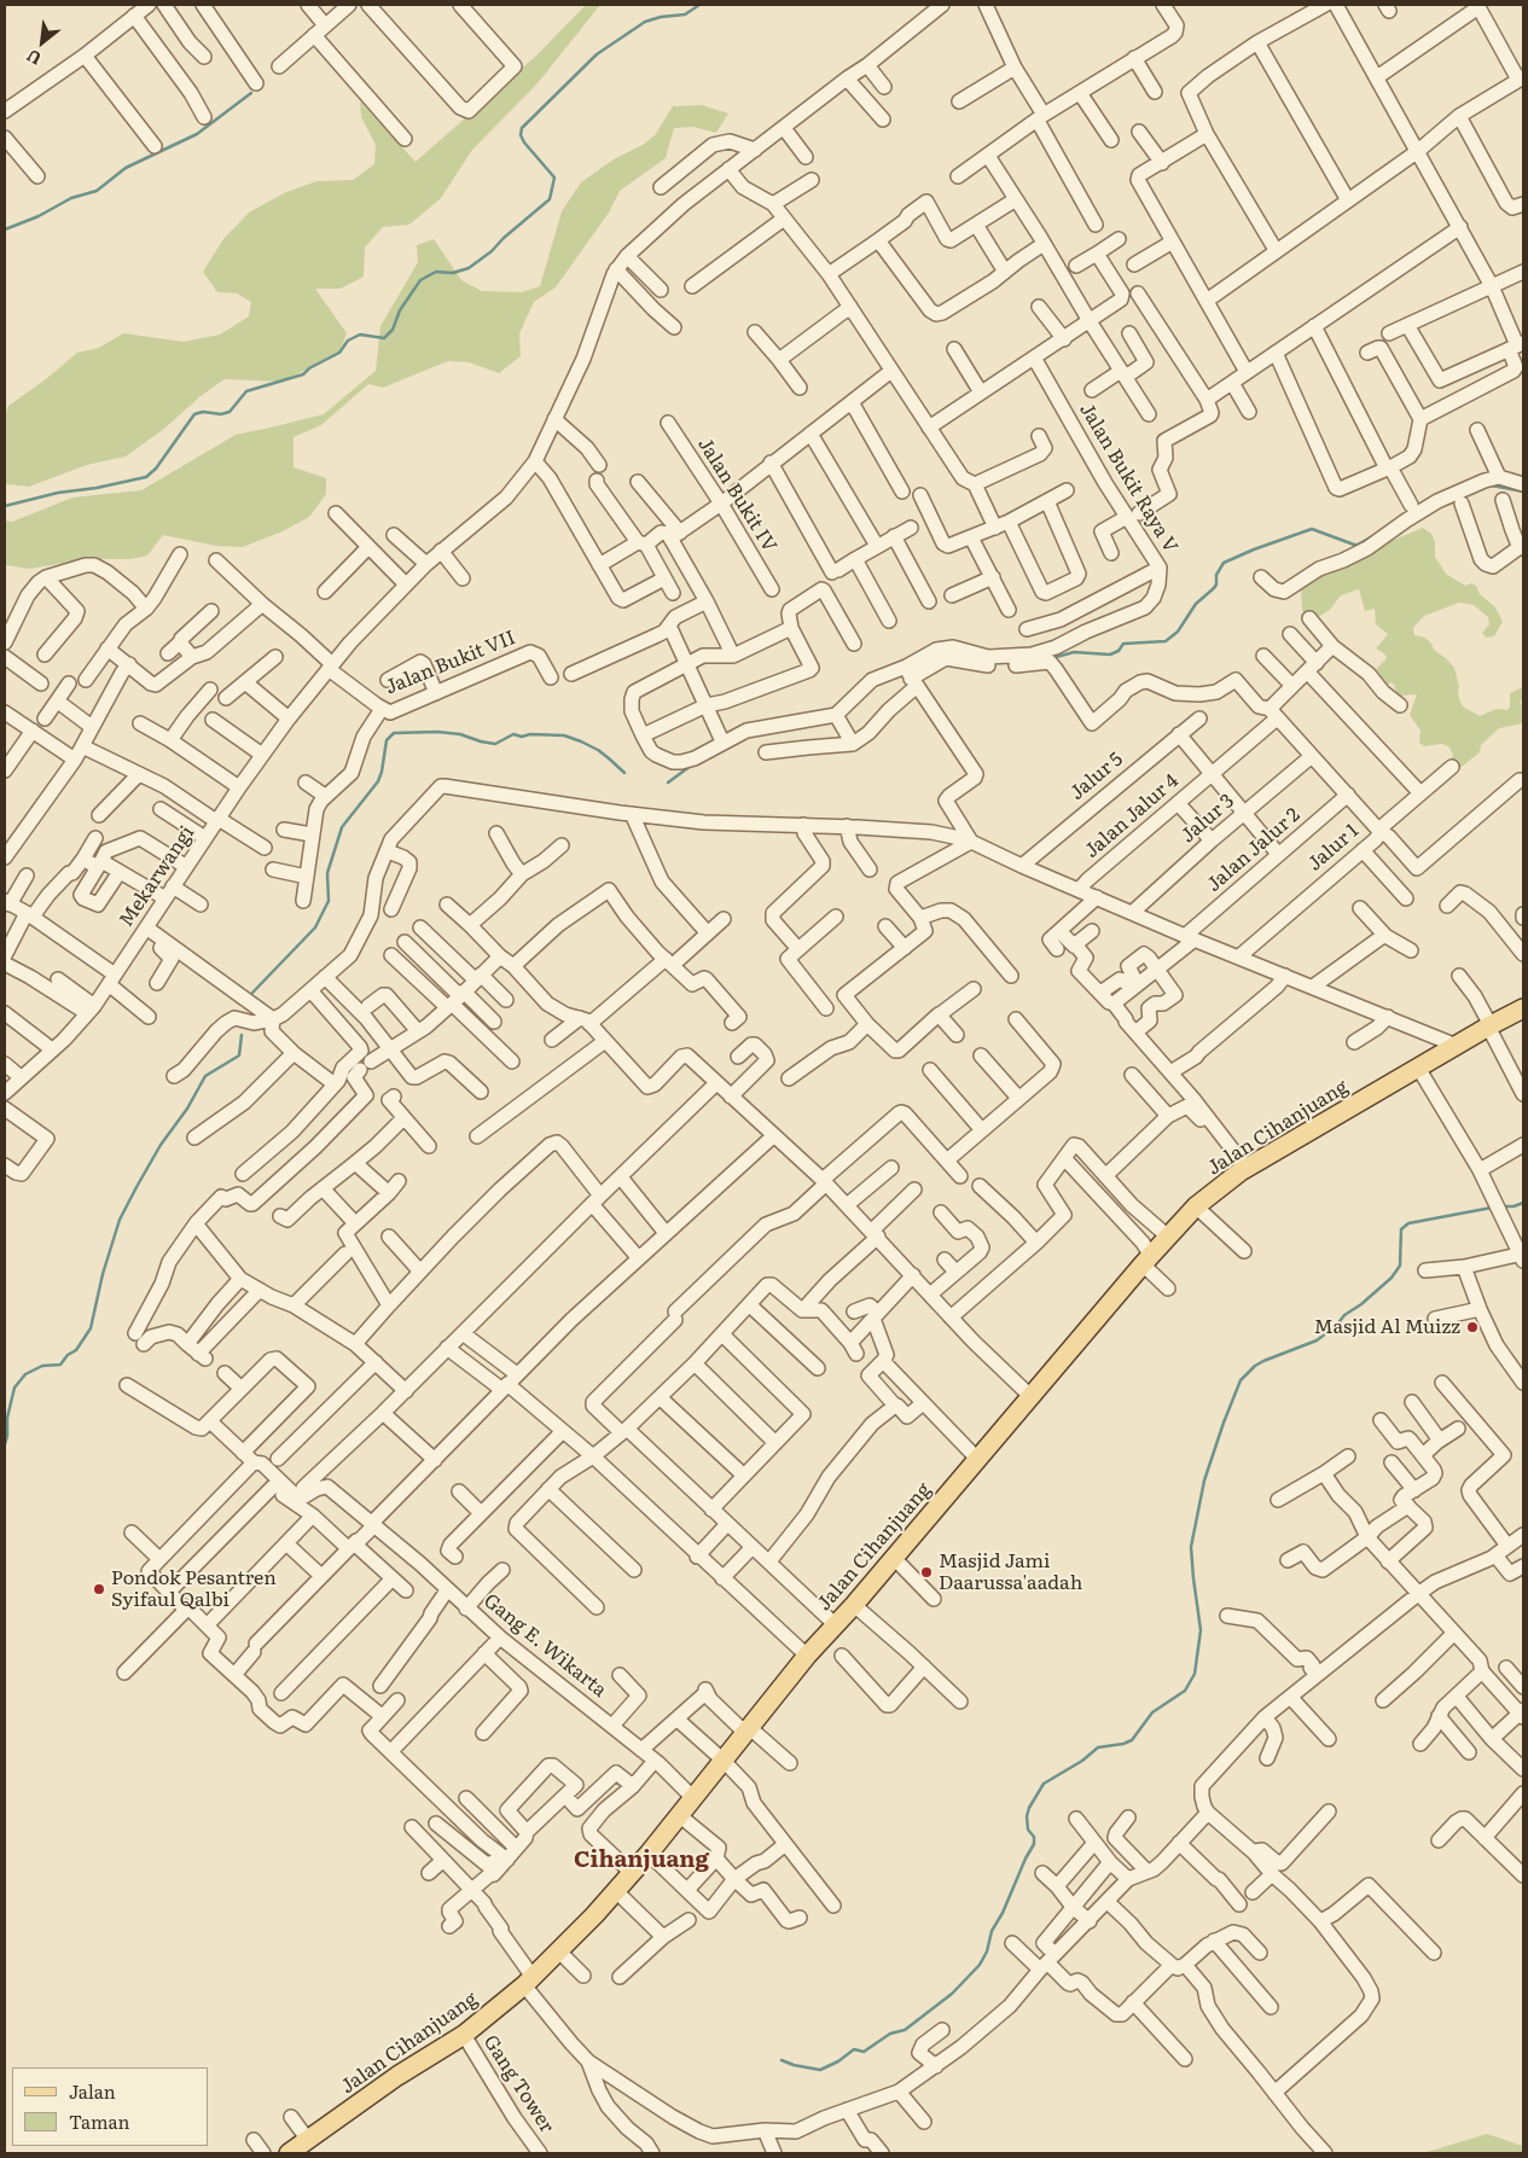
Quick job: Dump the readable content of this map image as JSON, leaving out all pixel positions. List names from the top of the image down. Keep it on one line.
{"streets":{"main road":["Jalan Cihanjuang"],"street":["Jalan Bukit Raya V","Jalan Bukit IV","Jalan Bukit VII","Jalur 5","Jalan Jalur 4","Jalur 3","Jalur 1","Jalan Jalur 2","Mekarwangi","Gang E. Wikarta","Gang Tower"]},"crossings":[["Jalan Bukit VII","Mekarwangi"],["Jalan Cihanjuang","Gang E. Wikarta"],["Jalan Cihanjuang","Gang Tower"]],"districts":["Cihanjuang"],"places":["Masjid Al Muizz","Masjid Jami Daarussa'aadah","Pondok Pesantren Syifaul Qalbi"],"legend":["Jalan","Taman"],"north":"bottom left"}
